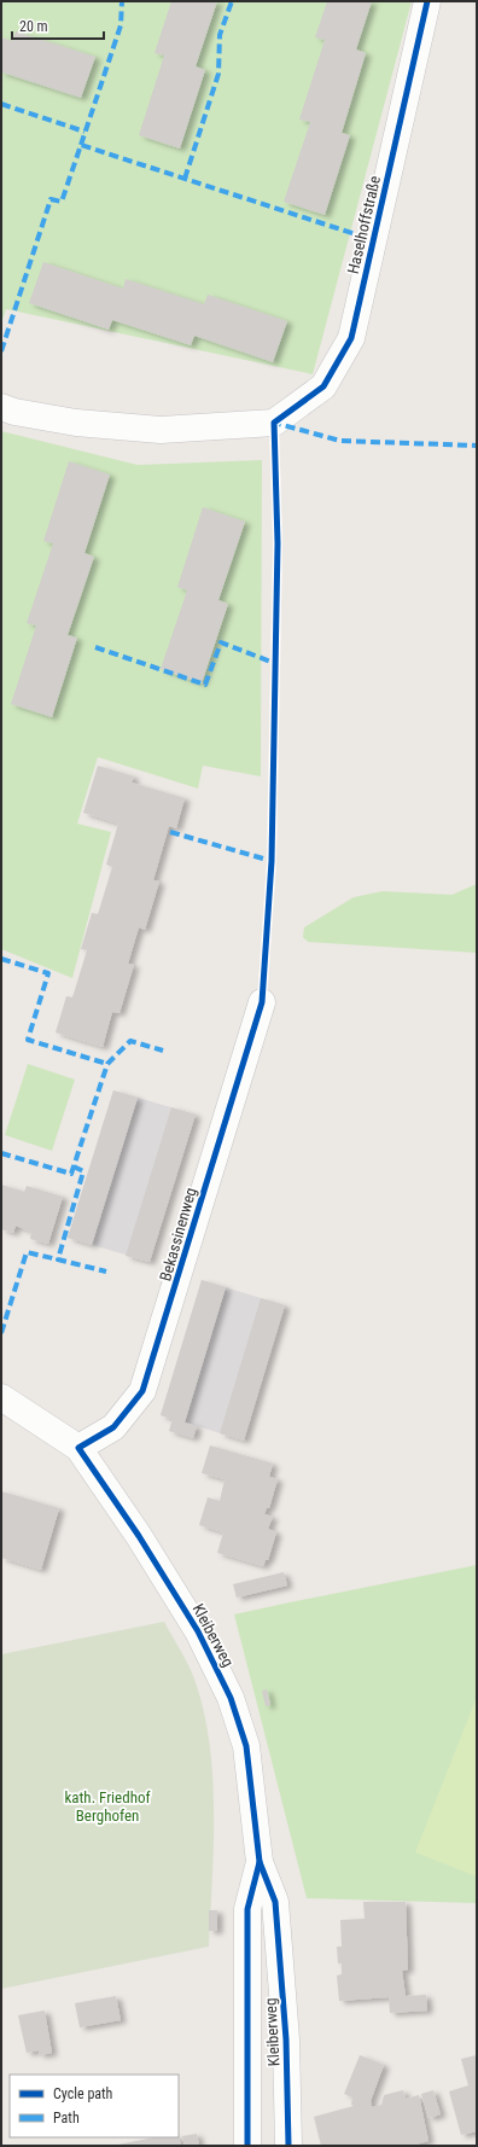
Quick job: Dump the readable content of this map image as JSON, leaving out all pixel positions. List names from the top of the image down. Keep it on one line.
{"streets":{"street":["Haselhoffstraße","Bekassinenweg","Kleiberweg"]},"crossings":[["Bekassinenweg","Kleiberweg"]],"parks":["kath. Friedhof Berghofen"],"legend":["Cycle path","Path"],"scale_bar":"20 m"}
